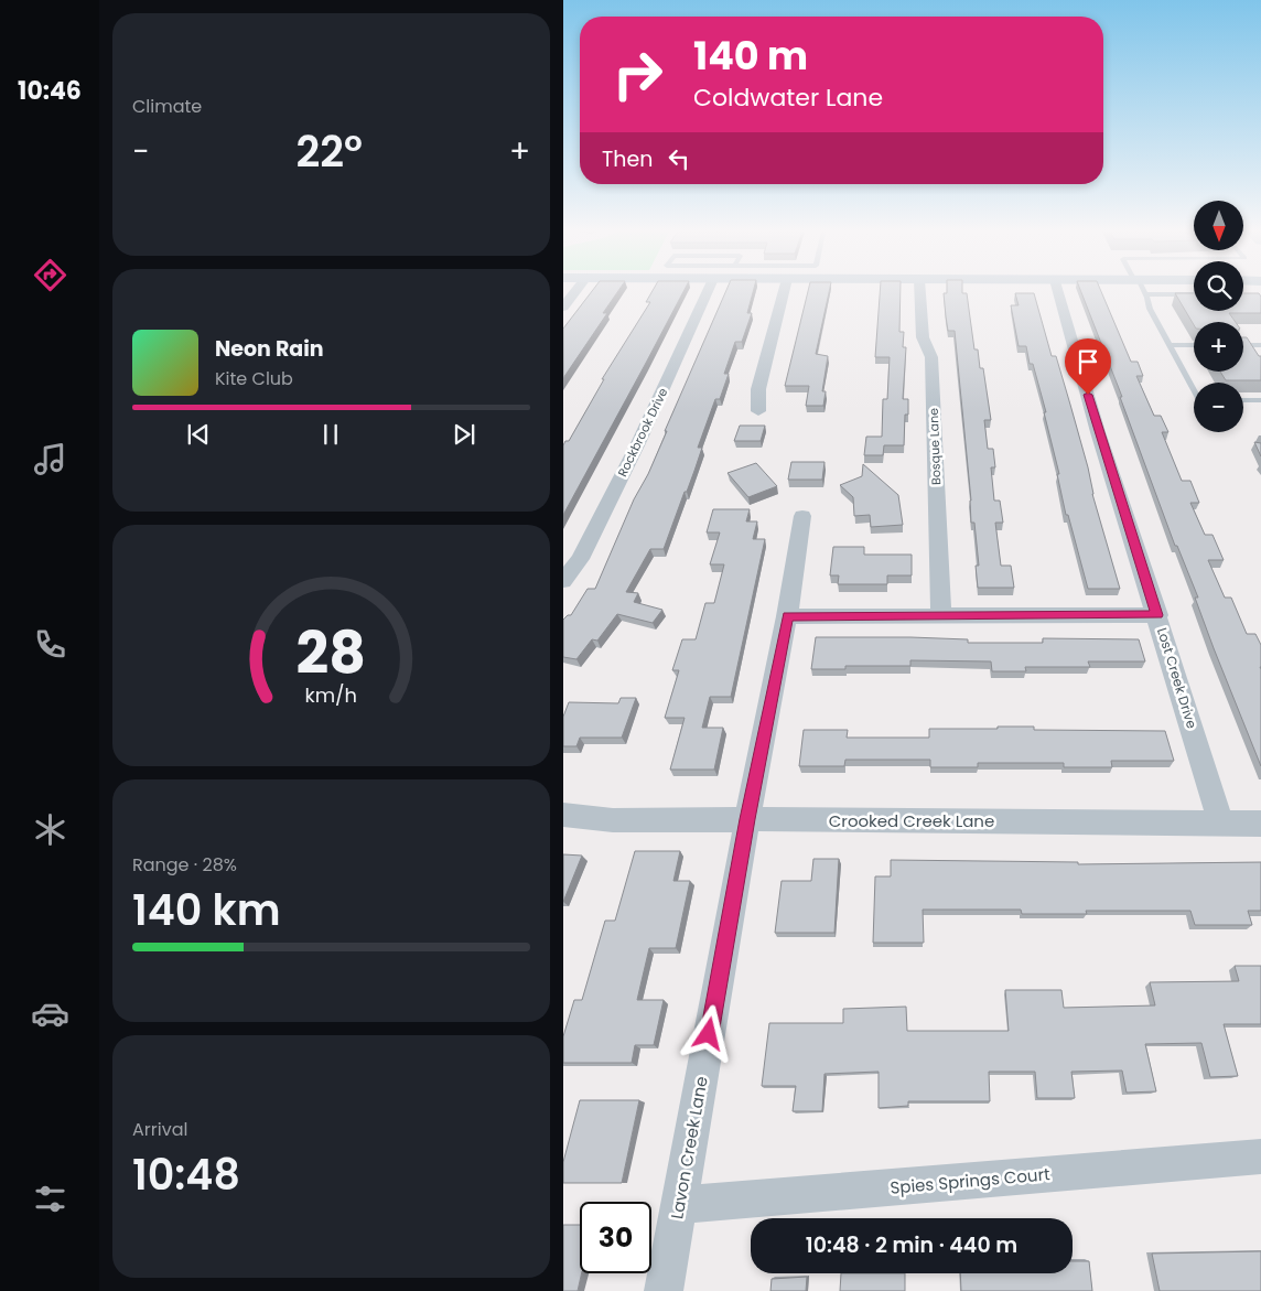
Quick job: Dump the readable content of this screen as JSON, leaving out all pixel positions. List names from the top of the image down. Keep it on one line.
{"streets":{"street":["Rockbrook Drive","Bosque Lane","Lost Creek Drive","Crooked Creek Lane","Lavon Creek Lane","Spies Springs Court"]},"crossings":[["Lost Creek Drive","Crooked Creek Lane"],["Crooked Creek Lane","Lavon Creek Lane"],["Lavon Creek Lane","Spies Springs Court"]],"north":"bottom","page":{"tabs":"10:46","tile":["Climate",["Range · 28%","140 km"],["Arrival","10:48"]],"turn":["140 m","Coldwater Lane"],"heat":["−","22°","+"],"then":"Then","map_buttons":["+","−"],"song":["Neon Rain","Kite Club"],"limit":"30","trip":"10:48 · 2 min · 440 m","gauge":["28","km/h"]}}
